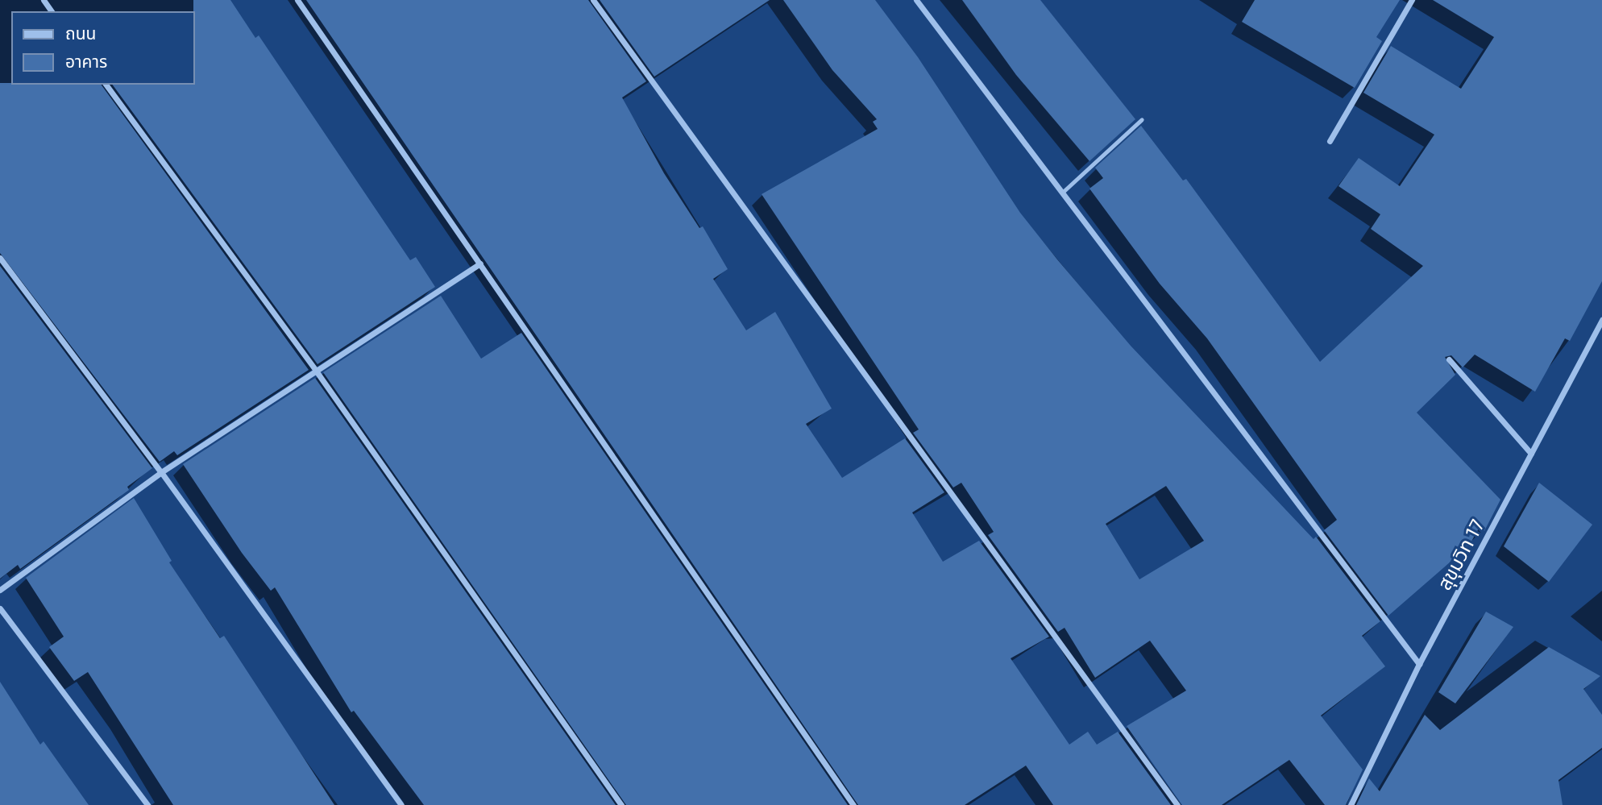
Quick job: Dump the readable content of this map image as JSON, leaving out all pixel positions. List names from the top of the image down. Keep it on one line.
{"streets":{"street":["สุขุมวิท 17"]},"legend":["ถนน","อาคาร"]}
